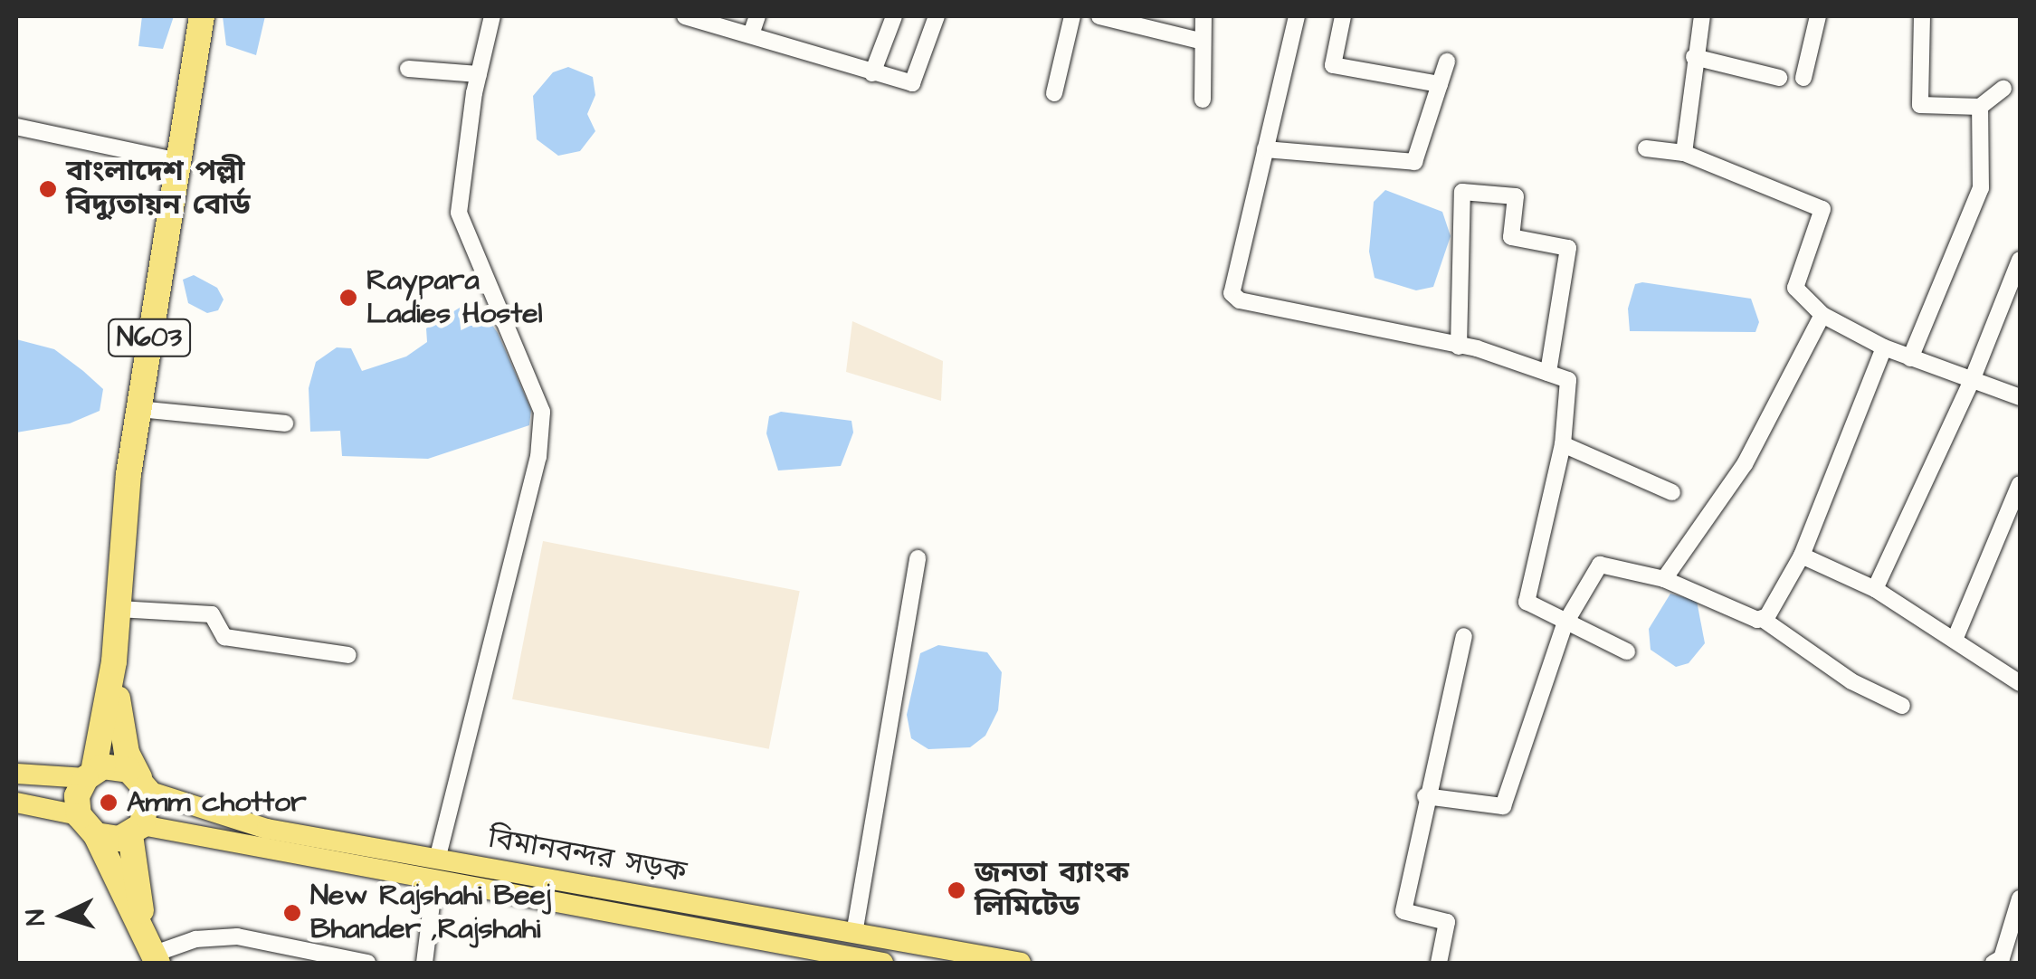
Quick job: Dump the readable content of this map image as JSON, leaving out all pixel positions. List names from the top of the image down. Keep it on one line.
{"streets":{"highway":["N603"],"main road":["বিমানবন্দর সড়ক"]},"crossings":[["N603","বিমানবন্দর সড়ক"]],"places":["বাংলাদেশ পল্লী বিদ্যুতায়ন বোর্ড","Raypara Ladies Hostel","Amm chottor","জনতা ব্যাংক লিমিটেড","New Rajshahi Beej Bhander ,Rajshahi"],"north":"left"}
